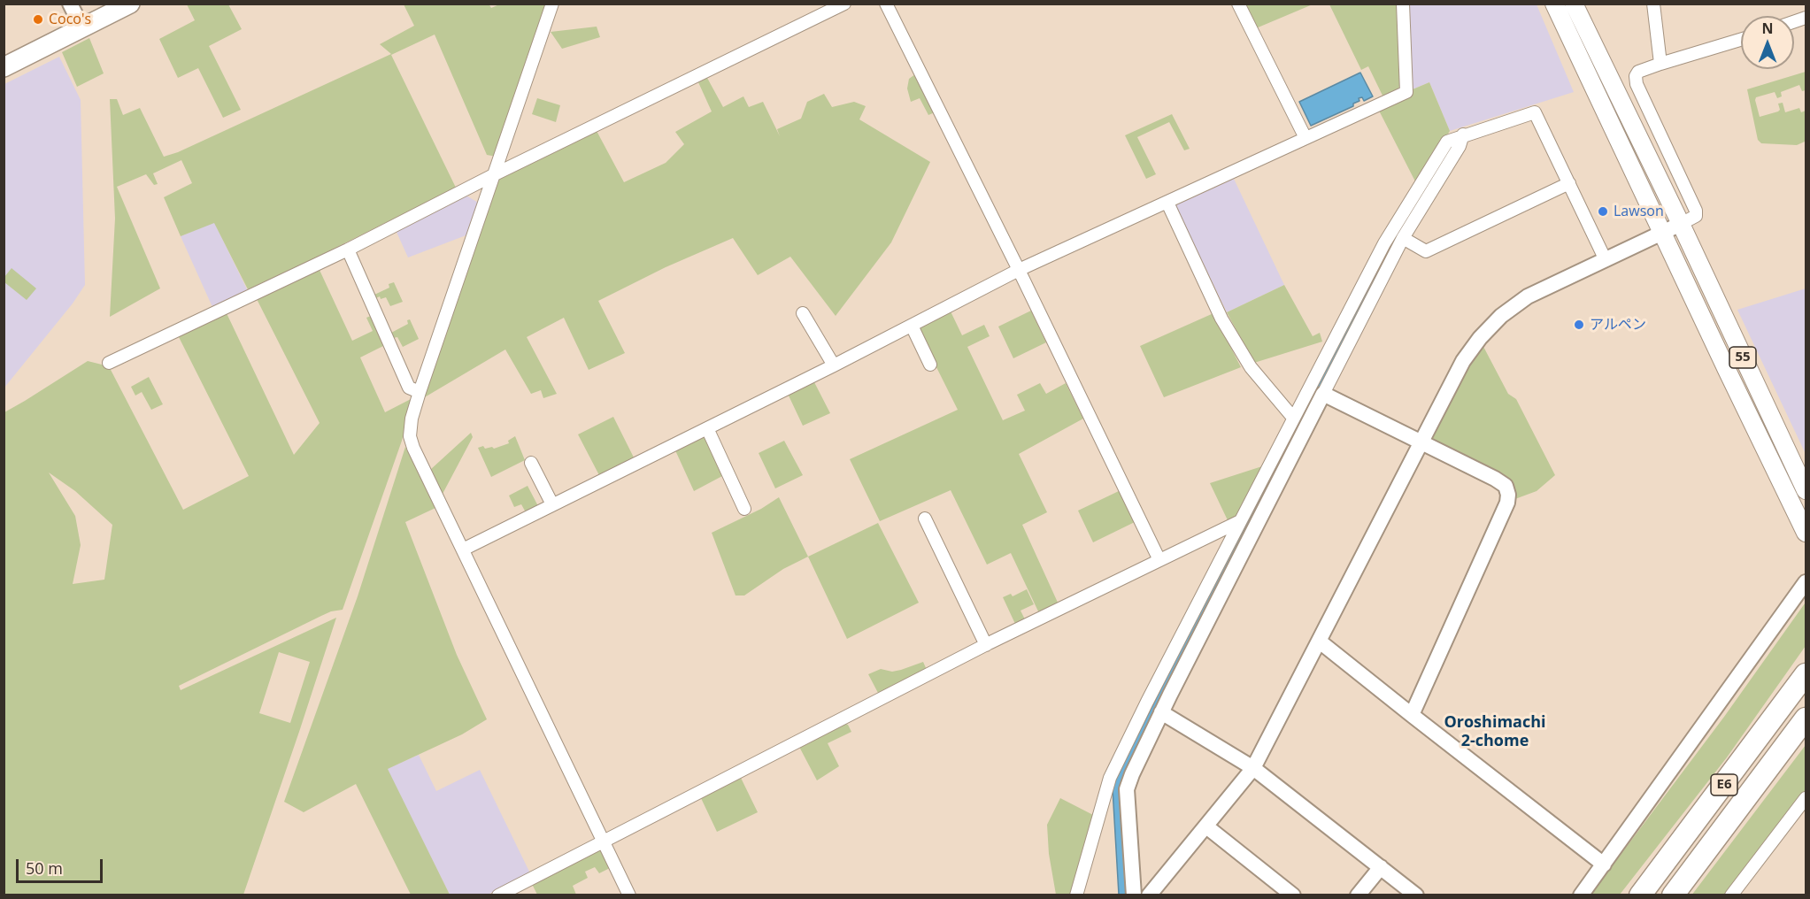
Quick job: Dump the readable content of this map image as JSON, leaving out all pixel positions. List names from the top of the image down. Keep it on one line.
{"streets":{"highway":["E6"],"main road":["55"]},"districts":["Oroshimachi 2-chome"],"places":["Coco's","Lawson","アルペン"],"scale_bar":"50 m","north":"top"}
